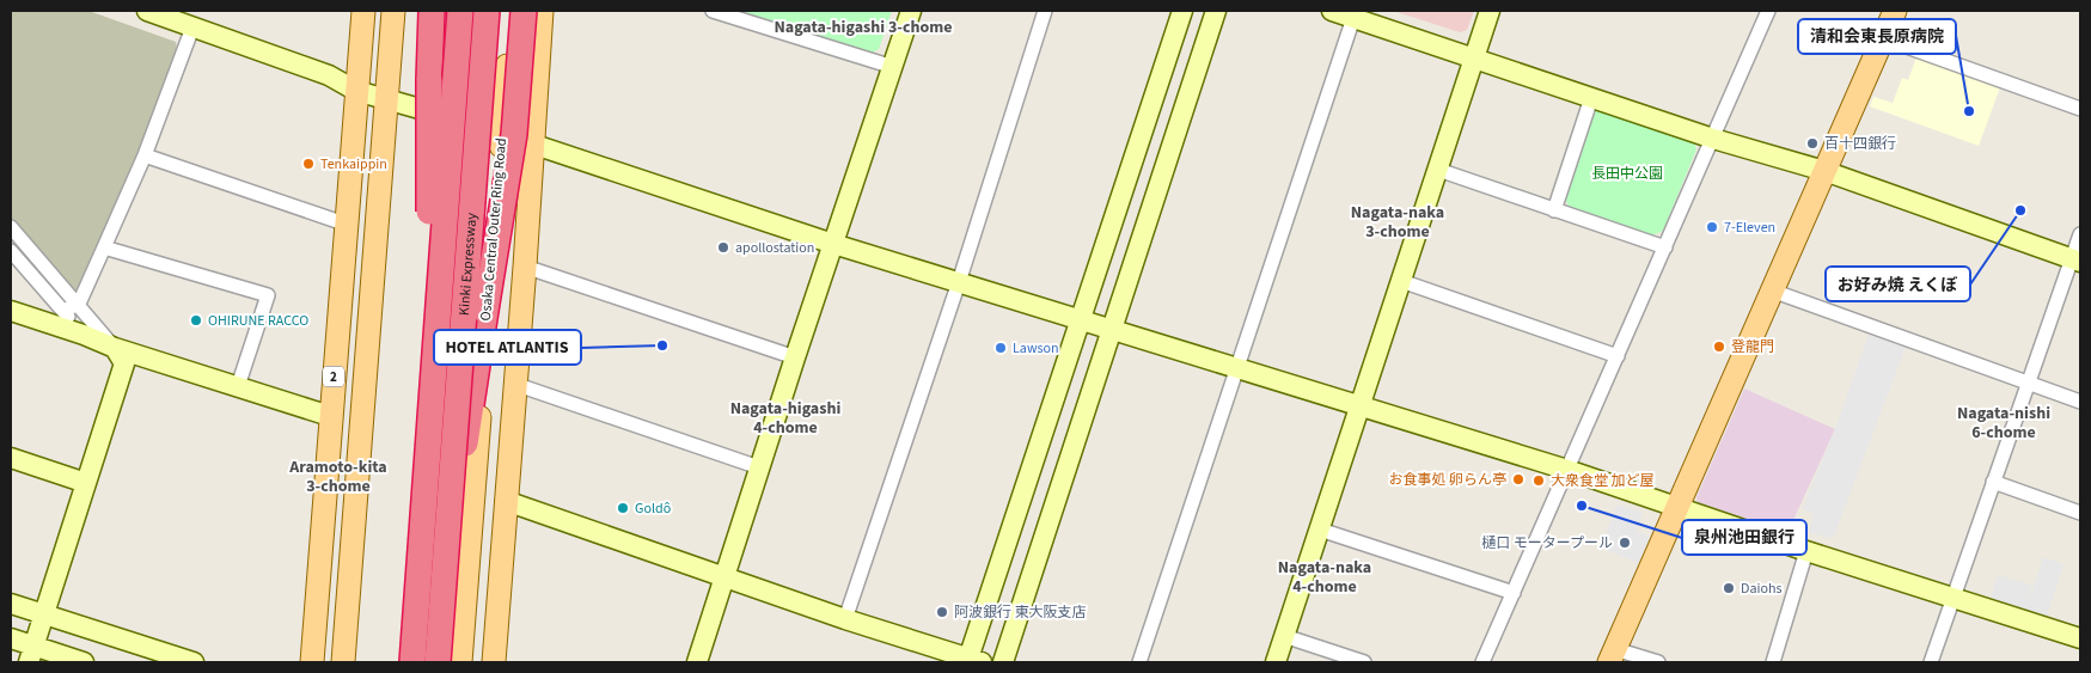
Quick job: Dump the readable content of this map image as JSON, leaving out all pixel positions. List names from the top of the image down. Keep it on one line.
{"streets":{"highway":["Kinki Expressway"],"main road":["Osaka Central Outer Ring Road","2"]},"districts":["Nagata-higashi 3-chome","Nagata-naka 3-chome","Nagata-higashi 4-chome","Nagata-nishi 6-chome","Aramoto-kita 3-chome","Nagata-naka 4-chome"],"parks":["長田中公園"],"places":["清和会東長原病院","百十四銀行","Tenkaippin","お好み焼 えくぼ","7-Eleven","apollostation","OHIRUNE RACCO","HOTEL ATLANTIS","登龍門","Lawson","お食事処 卵らん亭","大衆食堂 加ど屋","泉州池田銀行","Goldô","樋口 モータープール","Daiohs","阿波銀行 東大阪支店"]}
